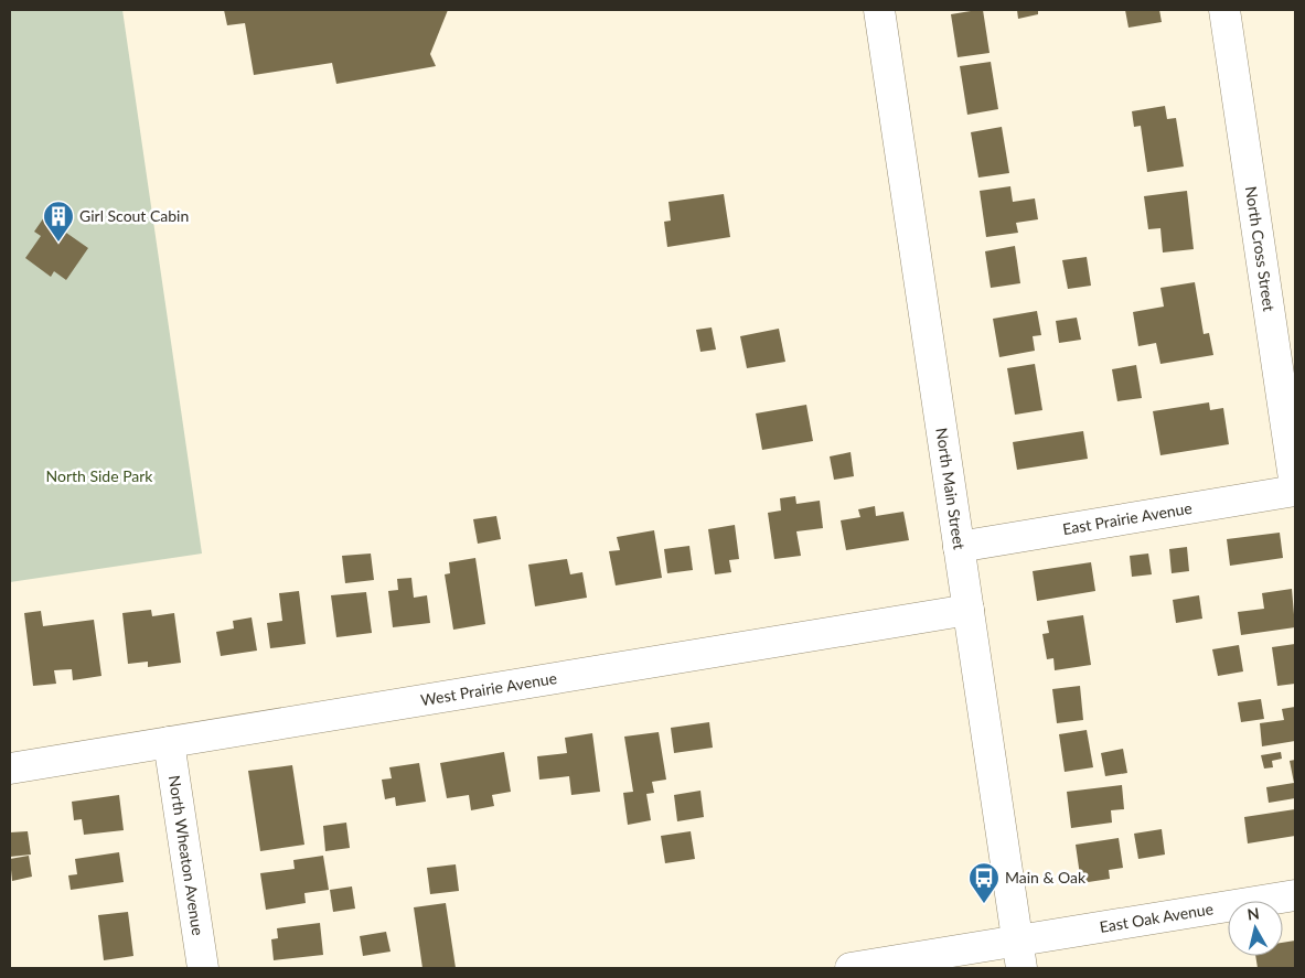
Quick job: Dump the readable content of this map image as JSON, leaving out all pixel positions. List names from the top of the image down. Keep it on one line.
{"streets":{"street":["North Cross Street","North Main Street","East Prairie Avenue","West Prairie Avenue","North Wheaton Avenue","East Oak Avenue"]},"crossings":[["North Cross Street","East Prairie Avenue"],["North Main Street","East Prairie Avenue"],["North Main Street","West Prairie Avenue"],["North Main Street","East Oak Avenue"],["West Prairie Avenue","North Wheaton Avenue"]],"parks":["North Side Park"],"places":{"building":["Girl Scout Cabin"],"bus stop":["Main & Oak"]},"north":"top"}
